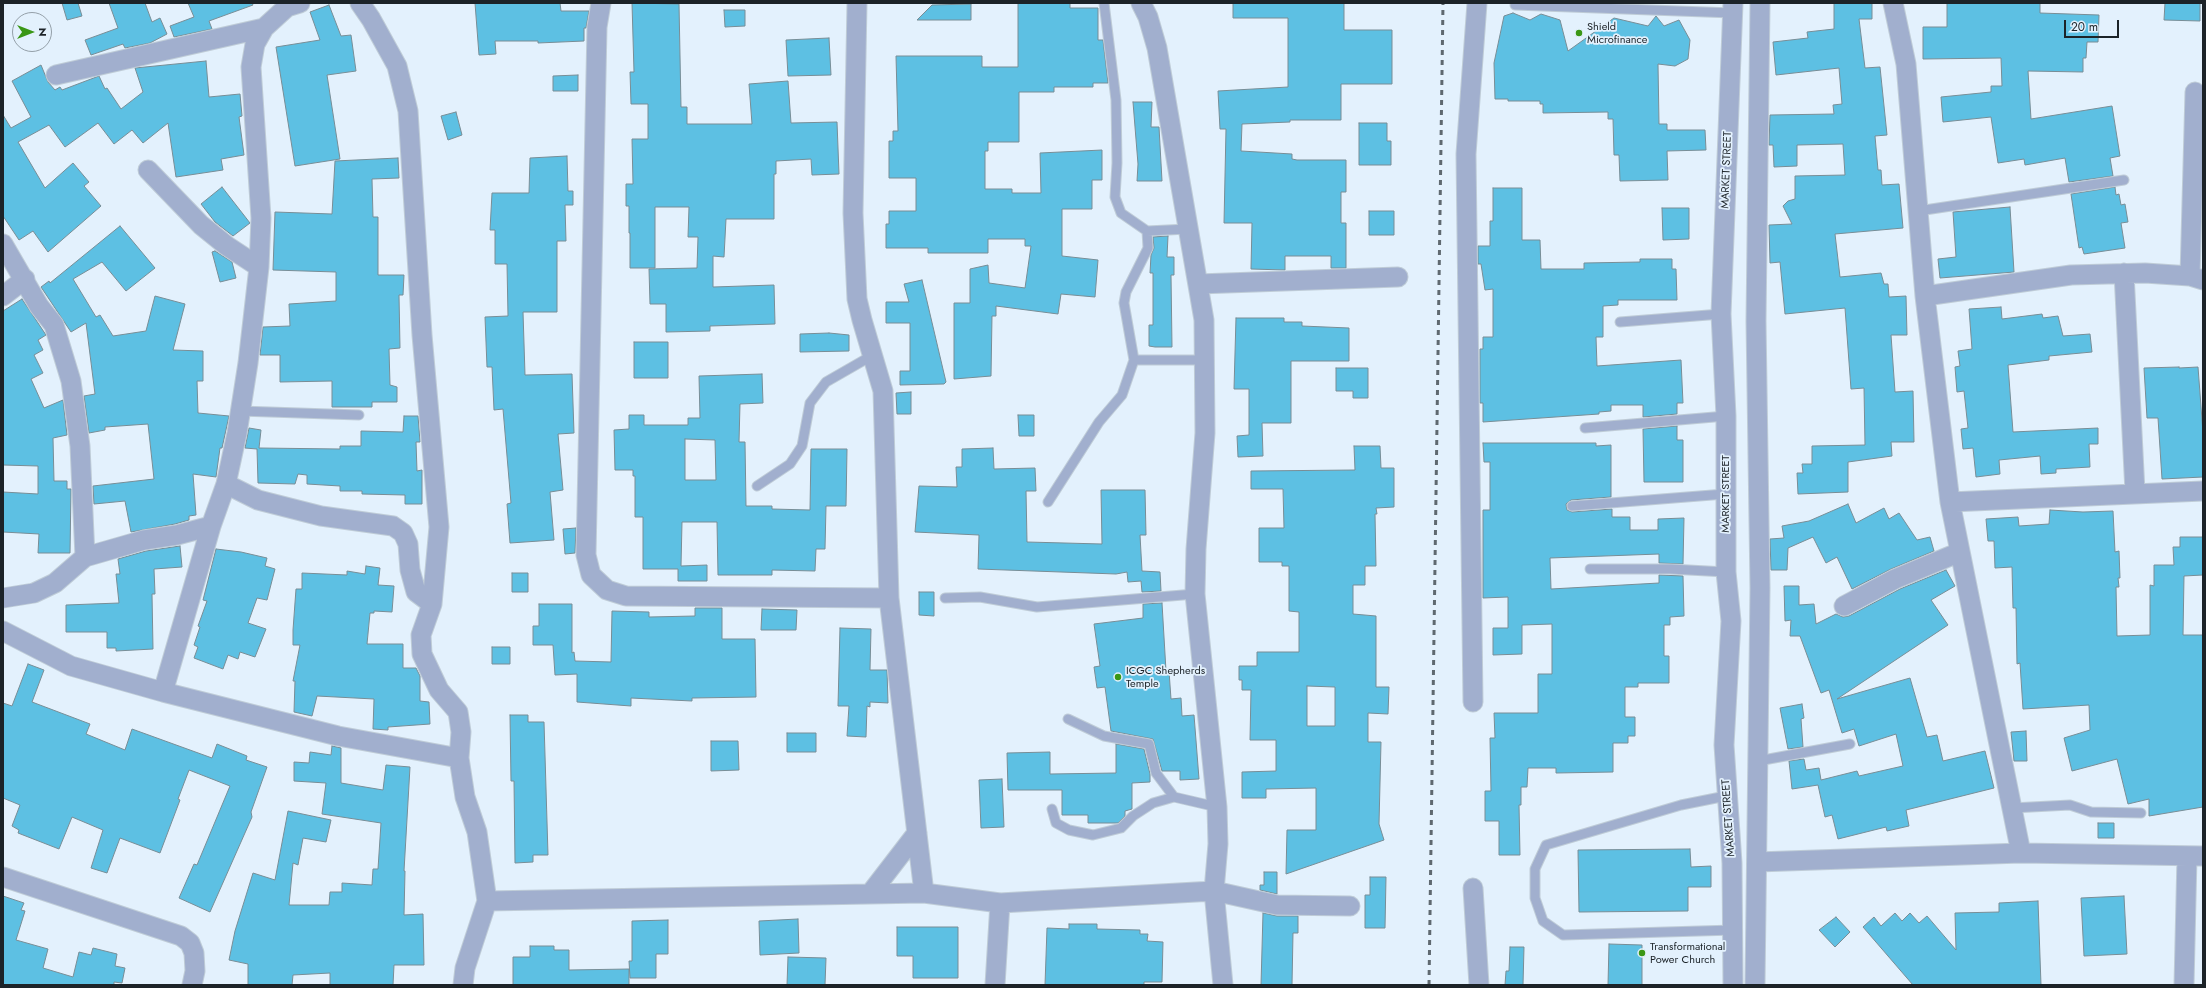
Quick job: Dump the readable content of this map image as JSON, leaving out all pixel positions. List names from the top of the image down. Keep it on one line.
{"streets":{"street":["MARKET STREET"]},"places":["Shield Microfinance","ICGC Shepherds Temple","Transformational Power Church"],"scale_bar":"20 m","north":"right"}
